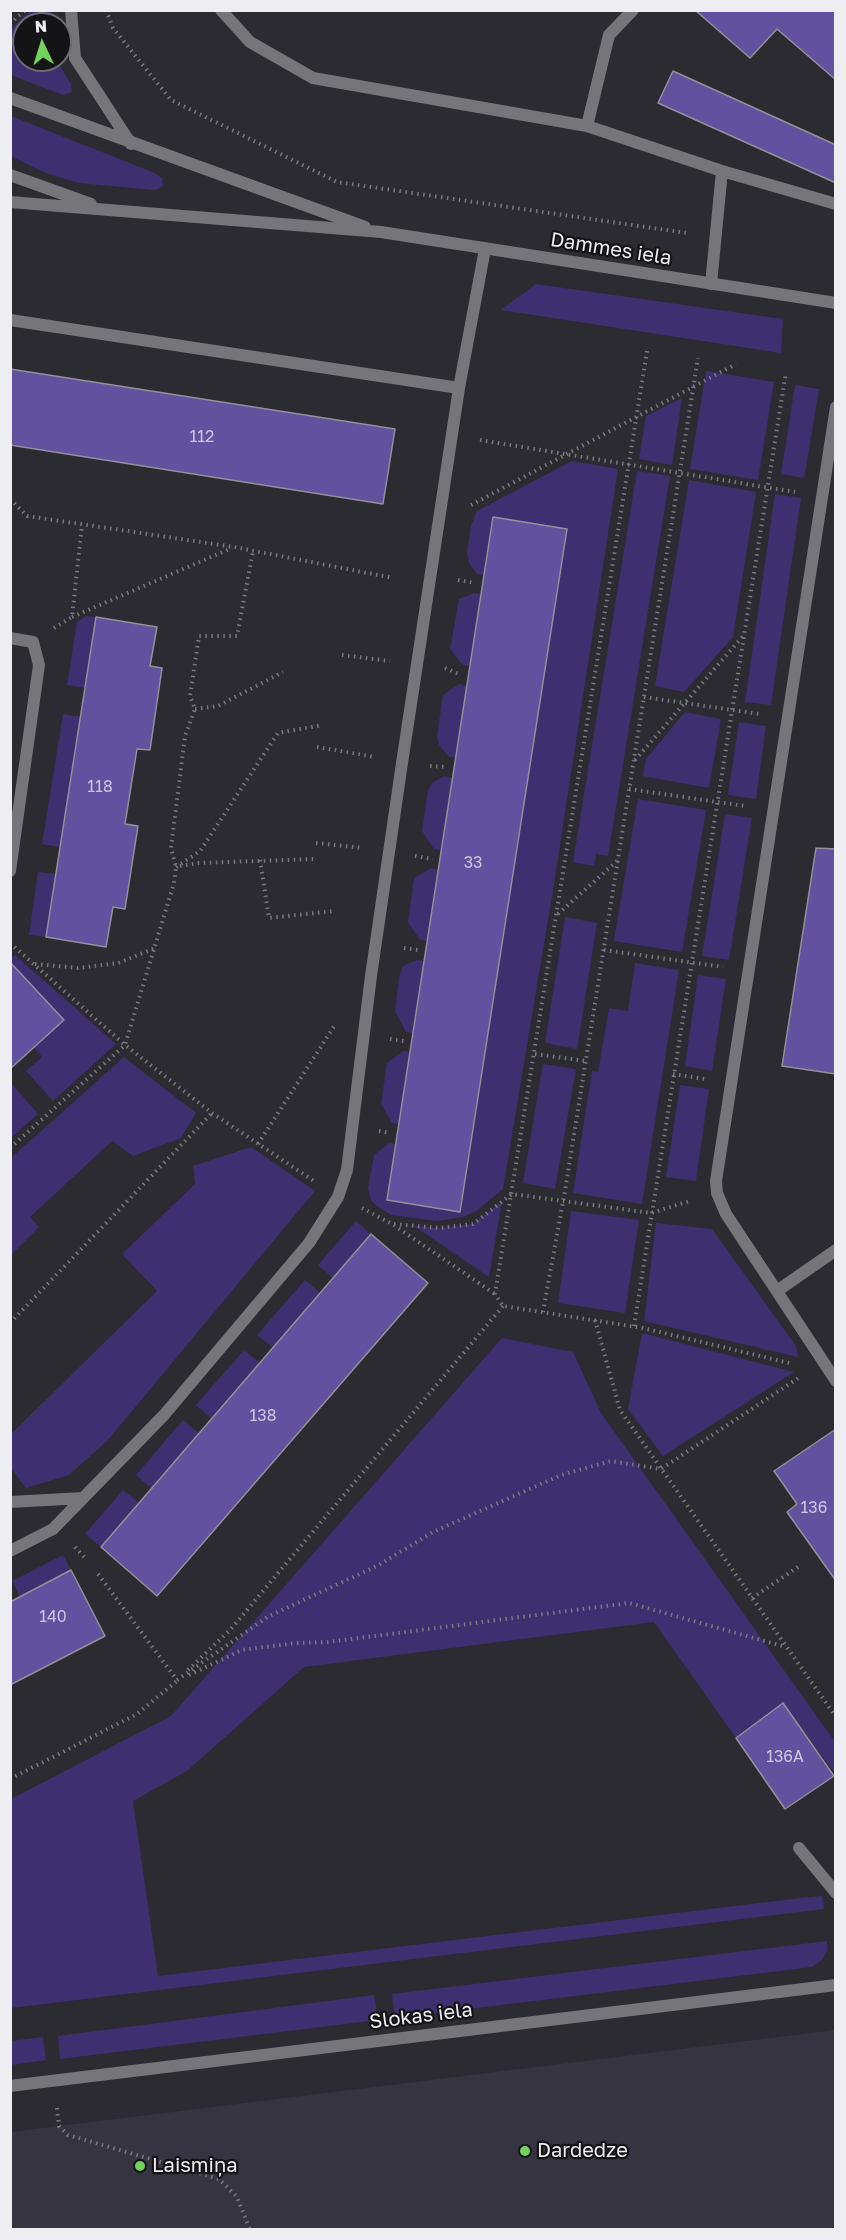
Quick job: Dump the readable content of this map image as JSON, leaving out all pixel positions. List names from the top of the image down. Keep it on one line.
{"streets":{"street":["Dammes iela","Slokas iela"]},"places":["Dardedze","Laismiņa"],"house_numbers":["112","118","33","138","136","140","136A"],"north":"top"}
